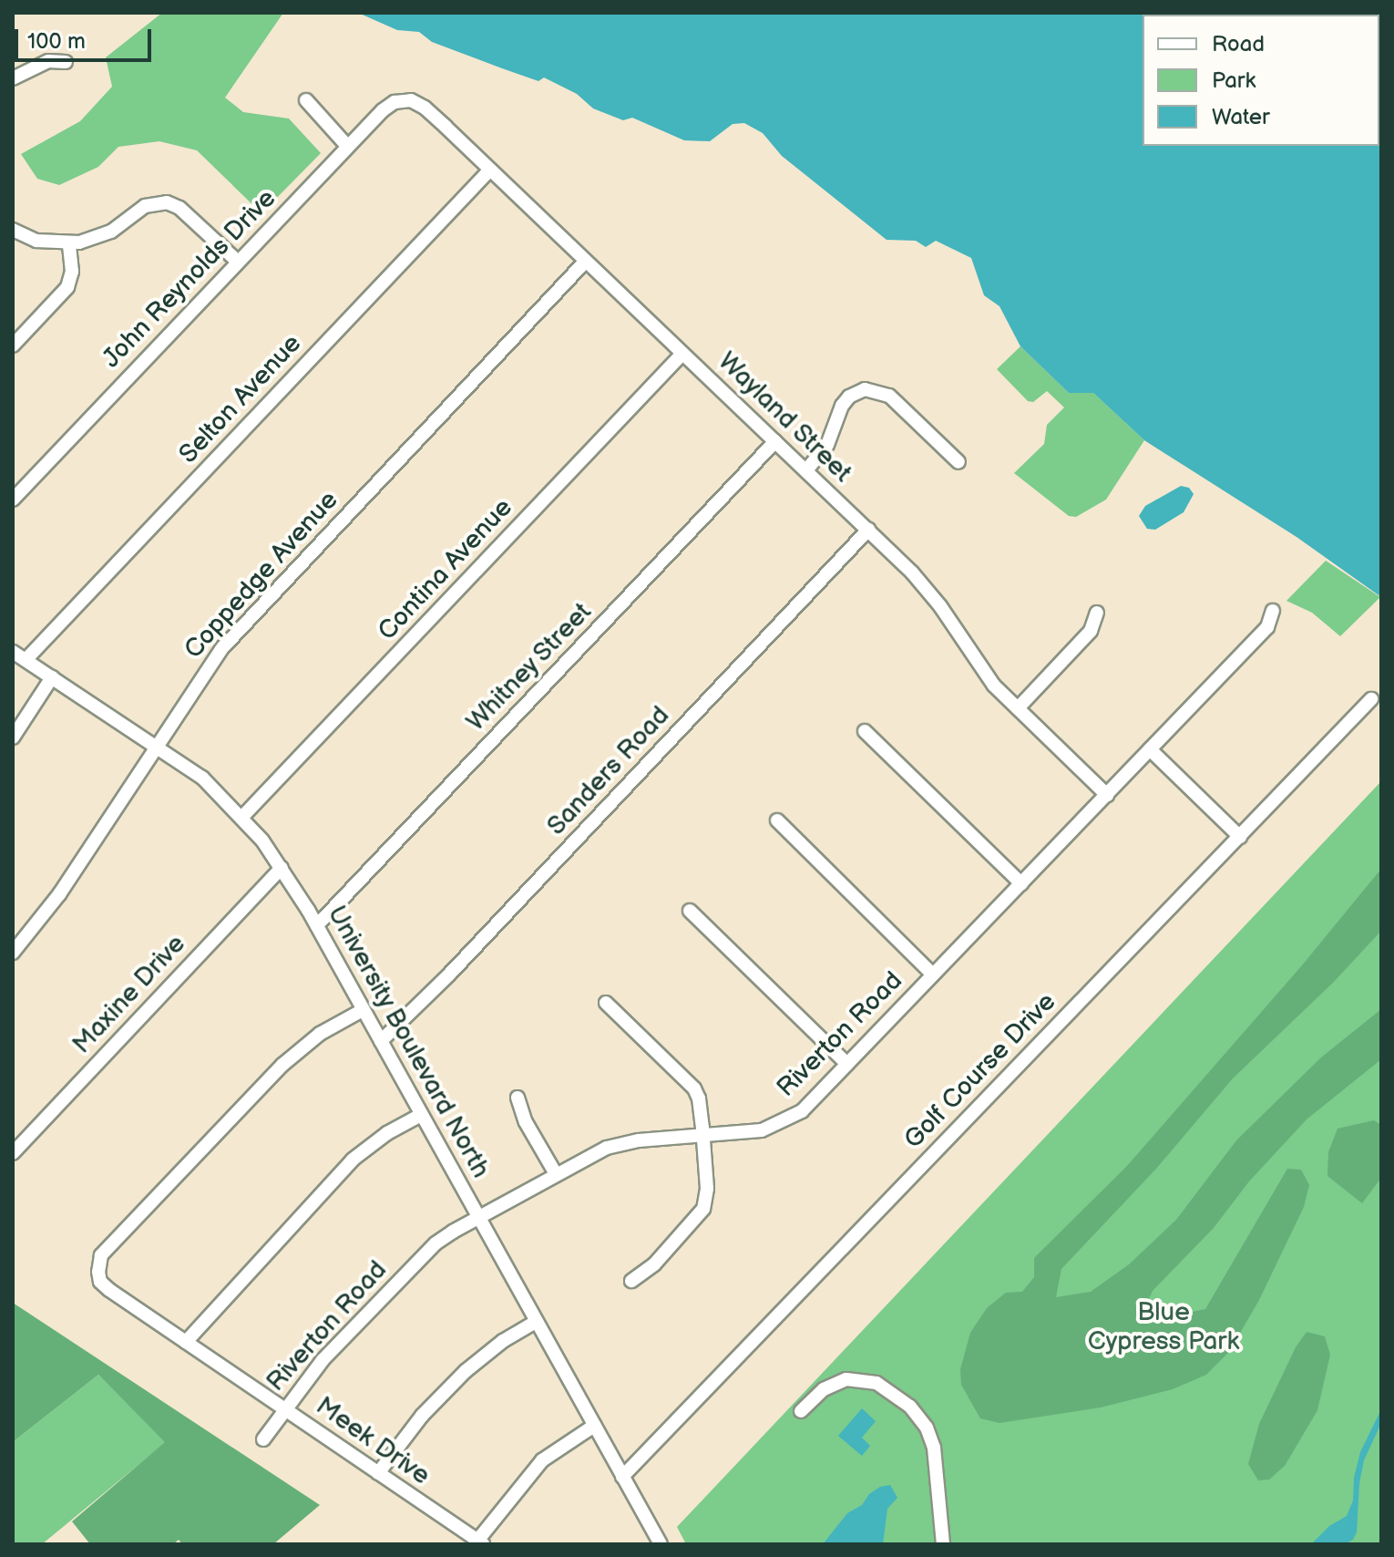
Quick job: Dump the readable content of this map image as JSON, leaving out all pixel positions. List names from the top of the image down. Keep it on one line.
{"streets":{"street":["John Reynolds Drive","Selton Avenue","Wayland Street","Contina Avenue","Coppedge Avenue","Whitney Street","Sanders Road","Maxine Drive","Riverton Road","University Boulevard North","Golf Course Drive","Meek Drive"]},"crossings":[["John Reynolds Drive","Wayland Street"],["Selton Avenue","Wayland Street"],["Selton Avenue","University Boulevard North"],["Wayland Street","Contina Avenue"],["Wayland Street","Coppedge Avenue"],["Wayland Street","Whitney Street"],["Wayland Street","Sanders Road"],["Wayland Street","Riverton Road"],["Contina Avenue","University Boulevard North"],["Coppedge Avenue","University Boulevard North"],["Whitney Street","University Boulevard North"],["Sanders Road","University Boulevard North"],["Maxine Drive","University Boulevard North"],["Riverton Road","University Boulevard North"],["Riverton Road","Meek Drive"],["University Boulevard North","Golf Course Drive"],["University Boulevard North","Meek Drive"]],"parks":["Blue Cypress Park"],"legend":["Road","Park","Water"],"scale_bar":"100 m"}
